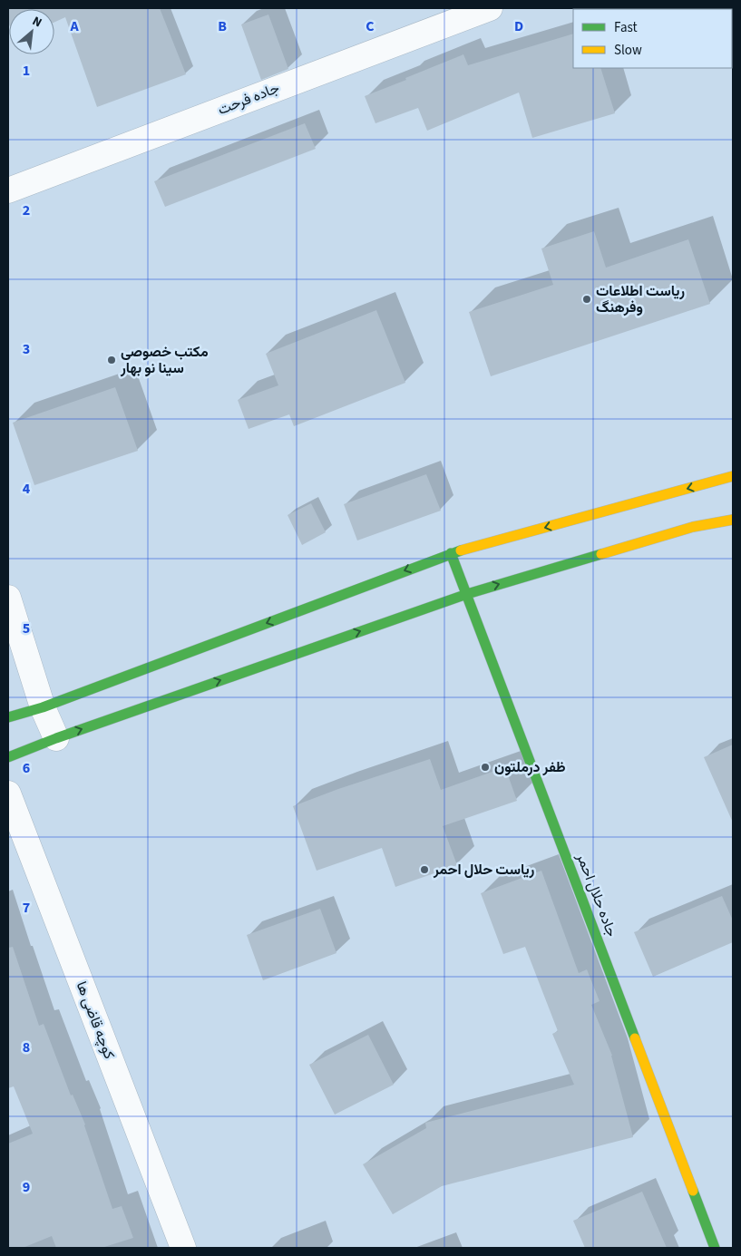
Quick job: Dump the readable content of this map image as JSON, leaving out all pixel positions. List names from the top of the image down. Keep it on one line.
{"streets":{"street":["جاده فرحت","جاده حلال احمر","کوچه قاضی ها"]},"places":["ریاست اطلاعات وفرهنگ","مکتب خصوصی سینا نو بهار","ظفر درملتون","ریاست حلال احمر"],"legend":["Fast","Slow"],"north":"top right","grid":{"columns":["A","B","C","D"],"rows":["1","2","3","4","5","6","7","8","9"]}}
